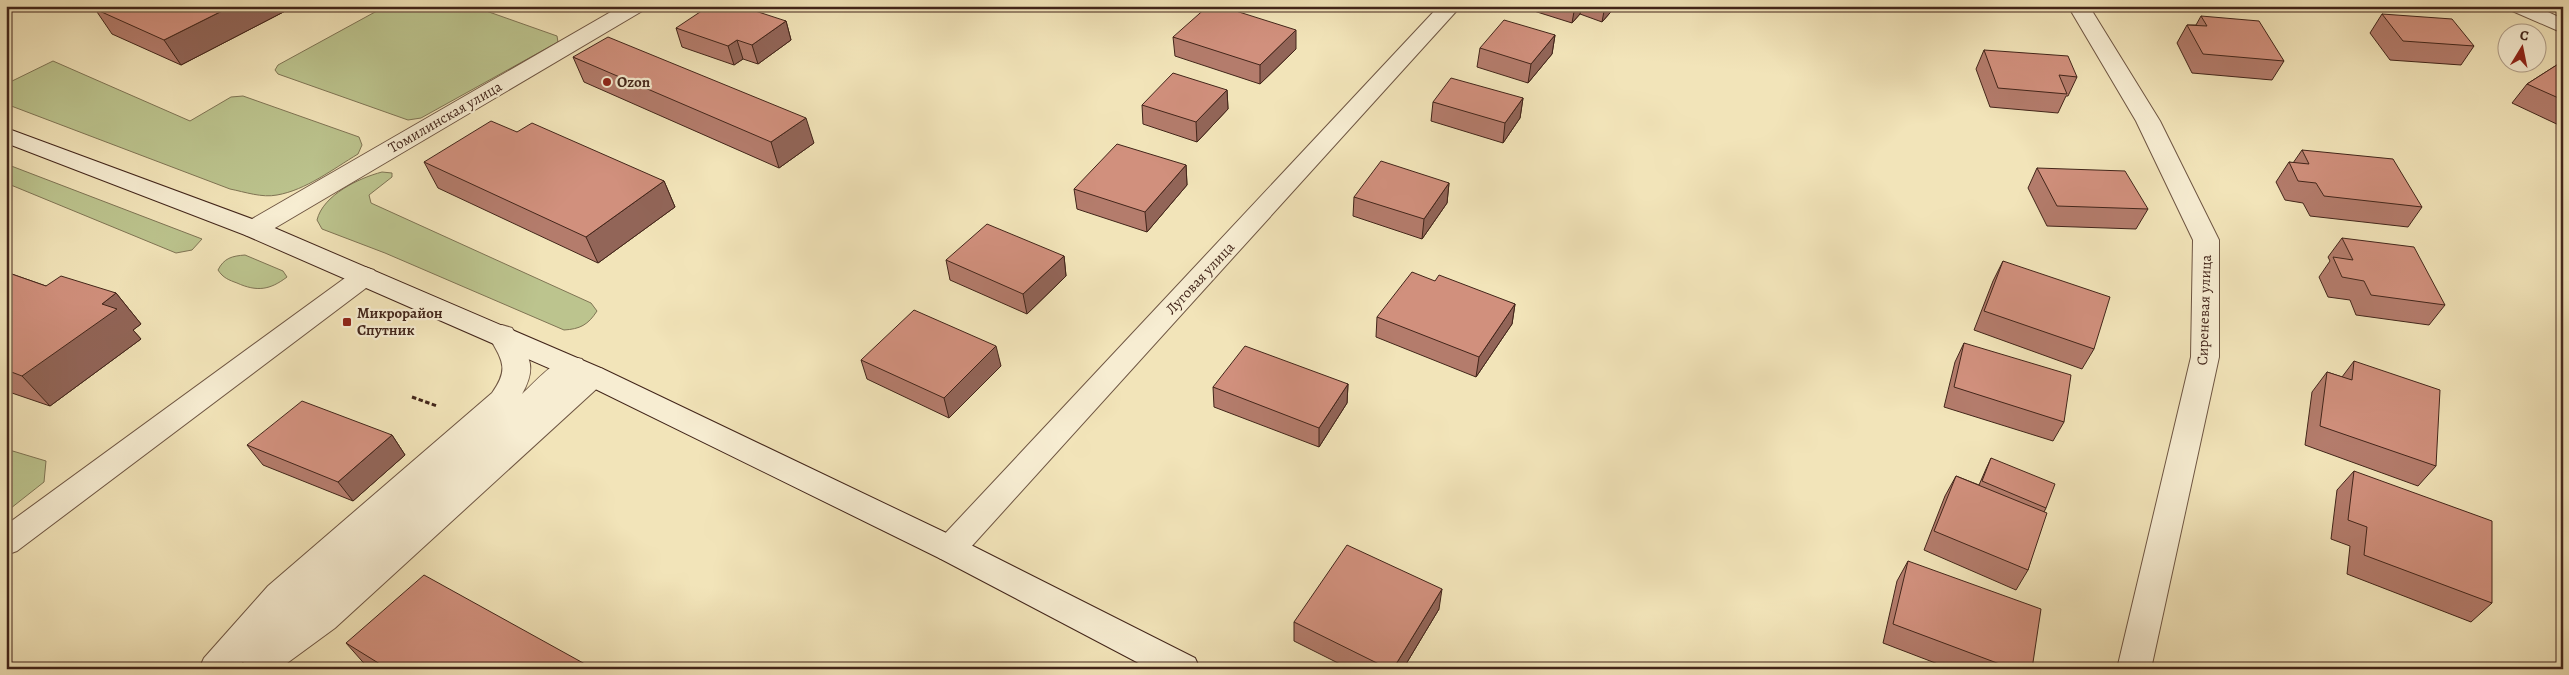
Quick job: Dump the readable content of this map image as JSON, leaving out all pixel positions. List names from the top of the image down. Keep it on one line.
{"streets":{"street":["Томилинская улица","Луговая улица","Сиреневая улица"]},"places":{"other":["Ozon"],"transit":["Микрорайон Спутник"]},"north":"top"}
